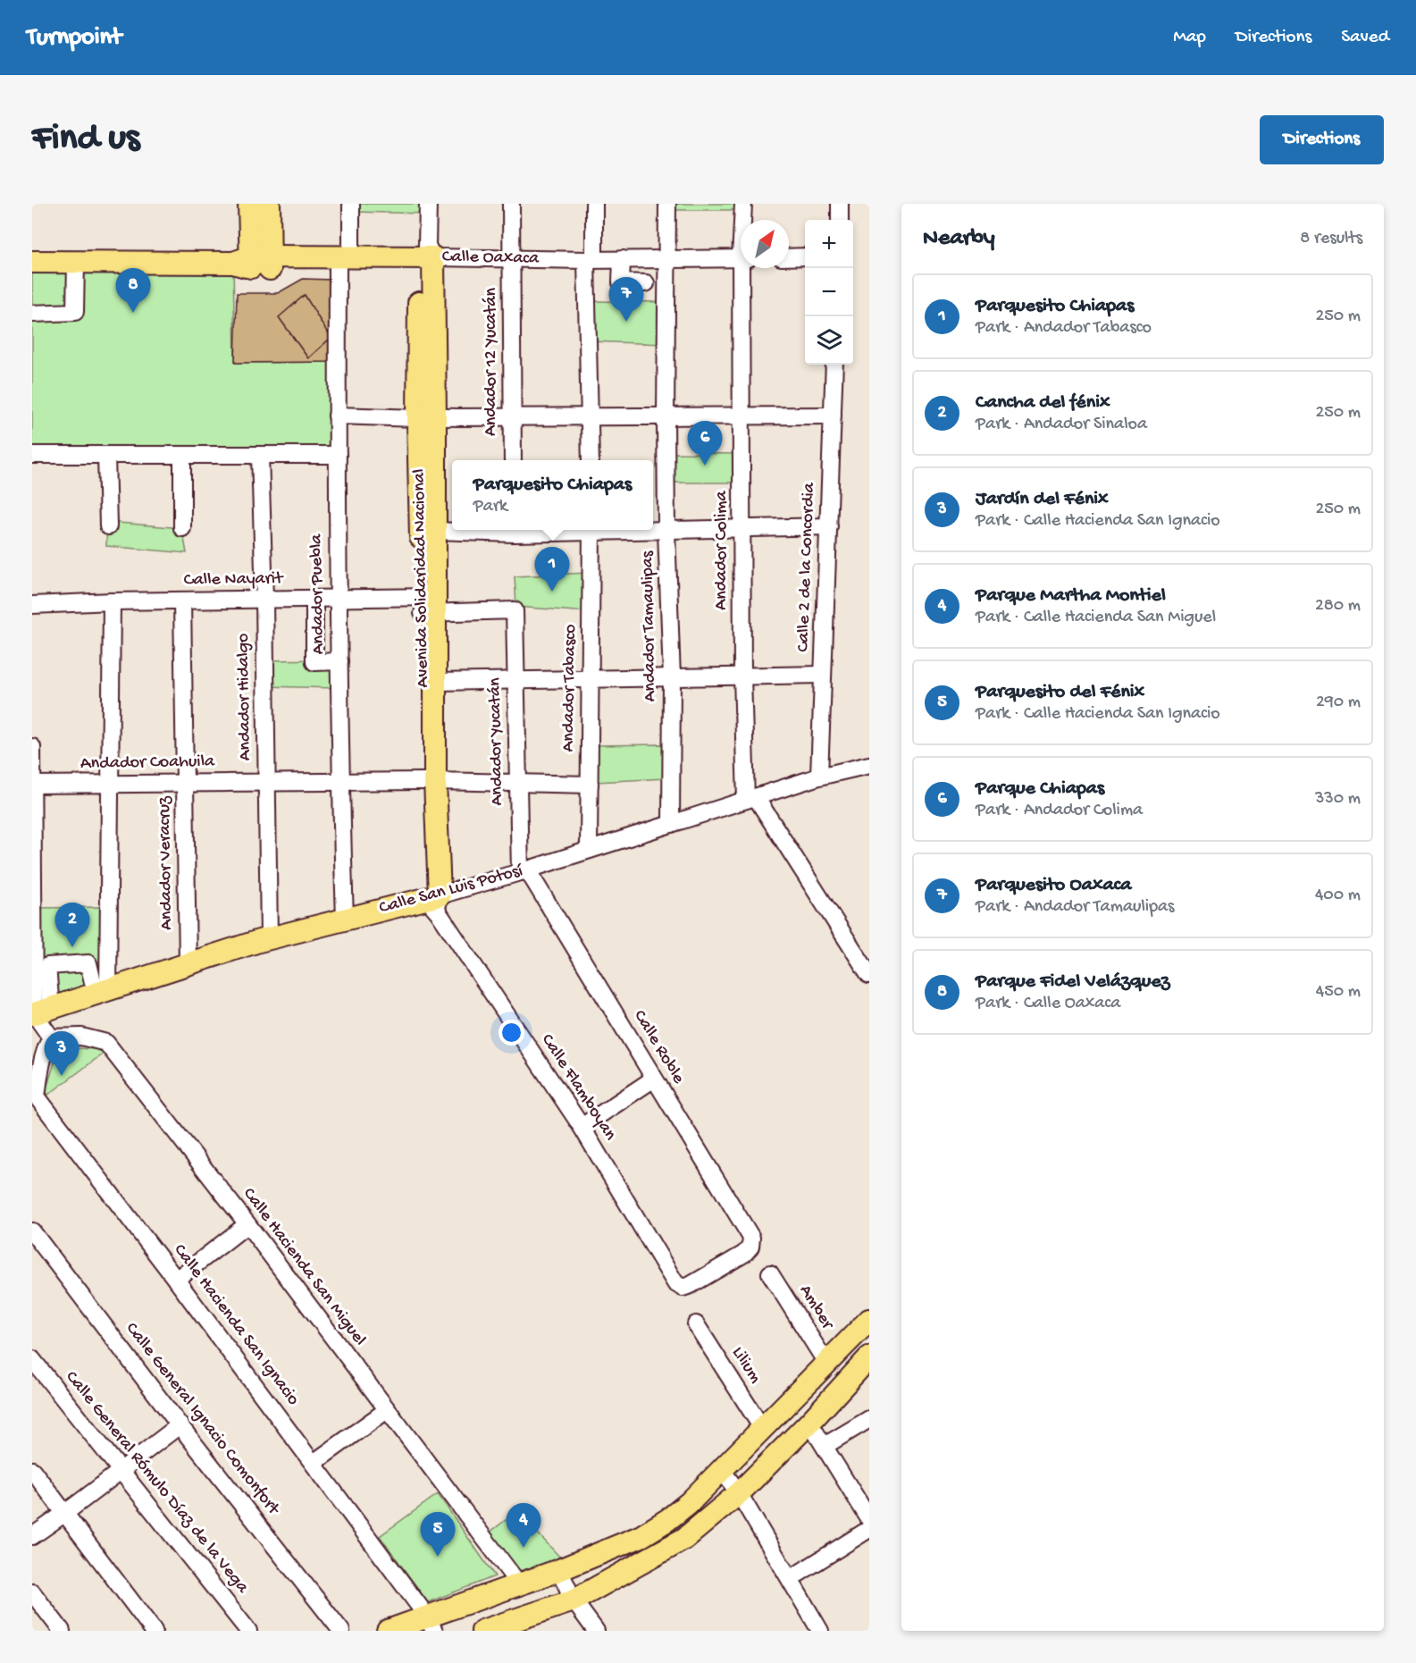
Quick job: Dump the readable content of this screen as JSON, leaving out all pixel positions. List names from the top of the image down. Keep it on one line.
{"streets":{"main road":["Calle Oaxaca","Avenida Solidaridad Nacional","Calle San Luis Potosí"],"street":["Andador 12 Yucatán","Andador Colima","Calle 2 de la Concordia","Calle Nayarit","Andador Puebla","Andador Tamaulipas","Andador Tabasco","Andador Hidalgo","Andador Yucatán","Andador Coahuila","Andador Veracruz","Calle Roble","Calle Flamboyan","Calle Hacienda San Miguel","Amber","Calle Hacienda San Ignacio","Lilium","Calle General Ignacio Comonfort","Calle General Rómulo Díaz de la Vega"]},"crossings":[["Calle Oaxaca","Andador 12 Yucatán"],["Calle Oaxaca","Avenida Solidaridad Nacional"],["Calle Oaxaca","Andador Puebla"],["Calle Oaxaca","Andador Tamaulipas"],["Andador Colima","Calle San Luis Potosí"],["Calle 2 de la Concordia","Calle San Luis Potosí"],["Avenida Solidaridad Nacional","Calle Nayarit"],["Avenida Solidaridad Nacional","Andador Coahuila"],["Avenida Solidaridad Nacional","Calle San Luis Potosí"],["Avenida Solidaridad Nacional","Calle Flamboyan"],["Calle Nayarit","Andador Puebla"],["Calle Nayarit","Andador Hidalgo"],["Calle Nayarit","Andador Yucatán"],["Calle Nayarit","Andador Veracruz"],["Andador Puebla","Andador Coahuila"],["Andador Puebla","Calle San Luis Potosí"],["Andador Tamaulipas","Calle San Luis Potosí"],["Andador Tabasco","Andador Coahuila"],["Andador Tabasco","Calle San Luis Potosí"],["Andador Hidalgo","Andador Coahuila"],["Andador Hidalgo","Calle San Luis Potosí"],["Andador Yucatán","Andador Coahuila"],["Andador Yucatán","Calle San Luis Potosí"],["Andador Yucatán","Calle Roble"],["Andador Coahuila","Andador Veracruz"],["Andador Veracruz","Calle San Luis Potosí"],["Calle San Luis Potosí","Calle Roble"],["Calle San Luis Potosí","Calle Flamboyan"],["Calle Roble","Calle Flamboyan"],["Calle Hacienda San Miguel","Calle Hacienda San Ignacio"]],"north":"top right","page":{"header":"Turnpoint","nav":["Map","Directions","Saved"],"buttons":"Directions","title":"Find us","heading":["Nearby","8 results"],"map_buttons":["+","−"],"pins":["8","7","6","1","2","3","4","5"],"list":[{"mark":"1","name":"Parquesito Chiapas","note":"Park · Andador Tabasco","value":"250 m"},{"mark":"2","name":"Cancha del fénix","note":"Park · Andador Sinaloa","value":"250 m"},{"mark":"3","name":"Jardín del Fénix","note":"Park · Calle Hacienda San Ignacio","value":"250 m"},{"mark":"4","name":"Parque Martha Montiel","note":"Park · Calle Hacienda San Miguel","value":"280 m"},{"mark":"5","name":"Parquesito del Fénix","note":"Park · Calle Hacienda San Ignacio","value":"290 m"},{"mark":"6","name":"Parque Chiapas","note":"Park · Andador Colima","value":"330 m"},{"mark":"7","name":"Parquesito Oaxaca","note":"Park · Andador Tamaulipas","value":"400 m"},{"mark":"8","name":"Parque Fidel Velázquez","note":"Park · Calle Oaxaca","value":"450 m"}],"popup":["Parquesito Chiapas","Park"]}}
